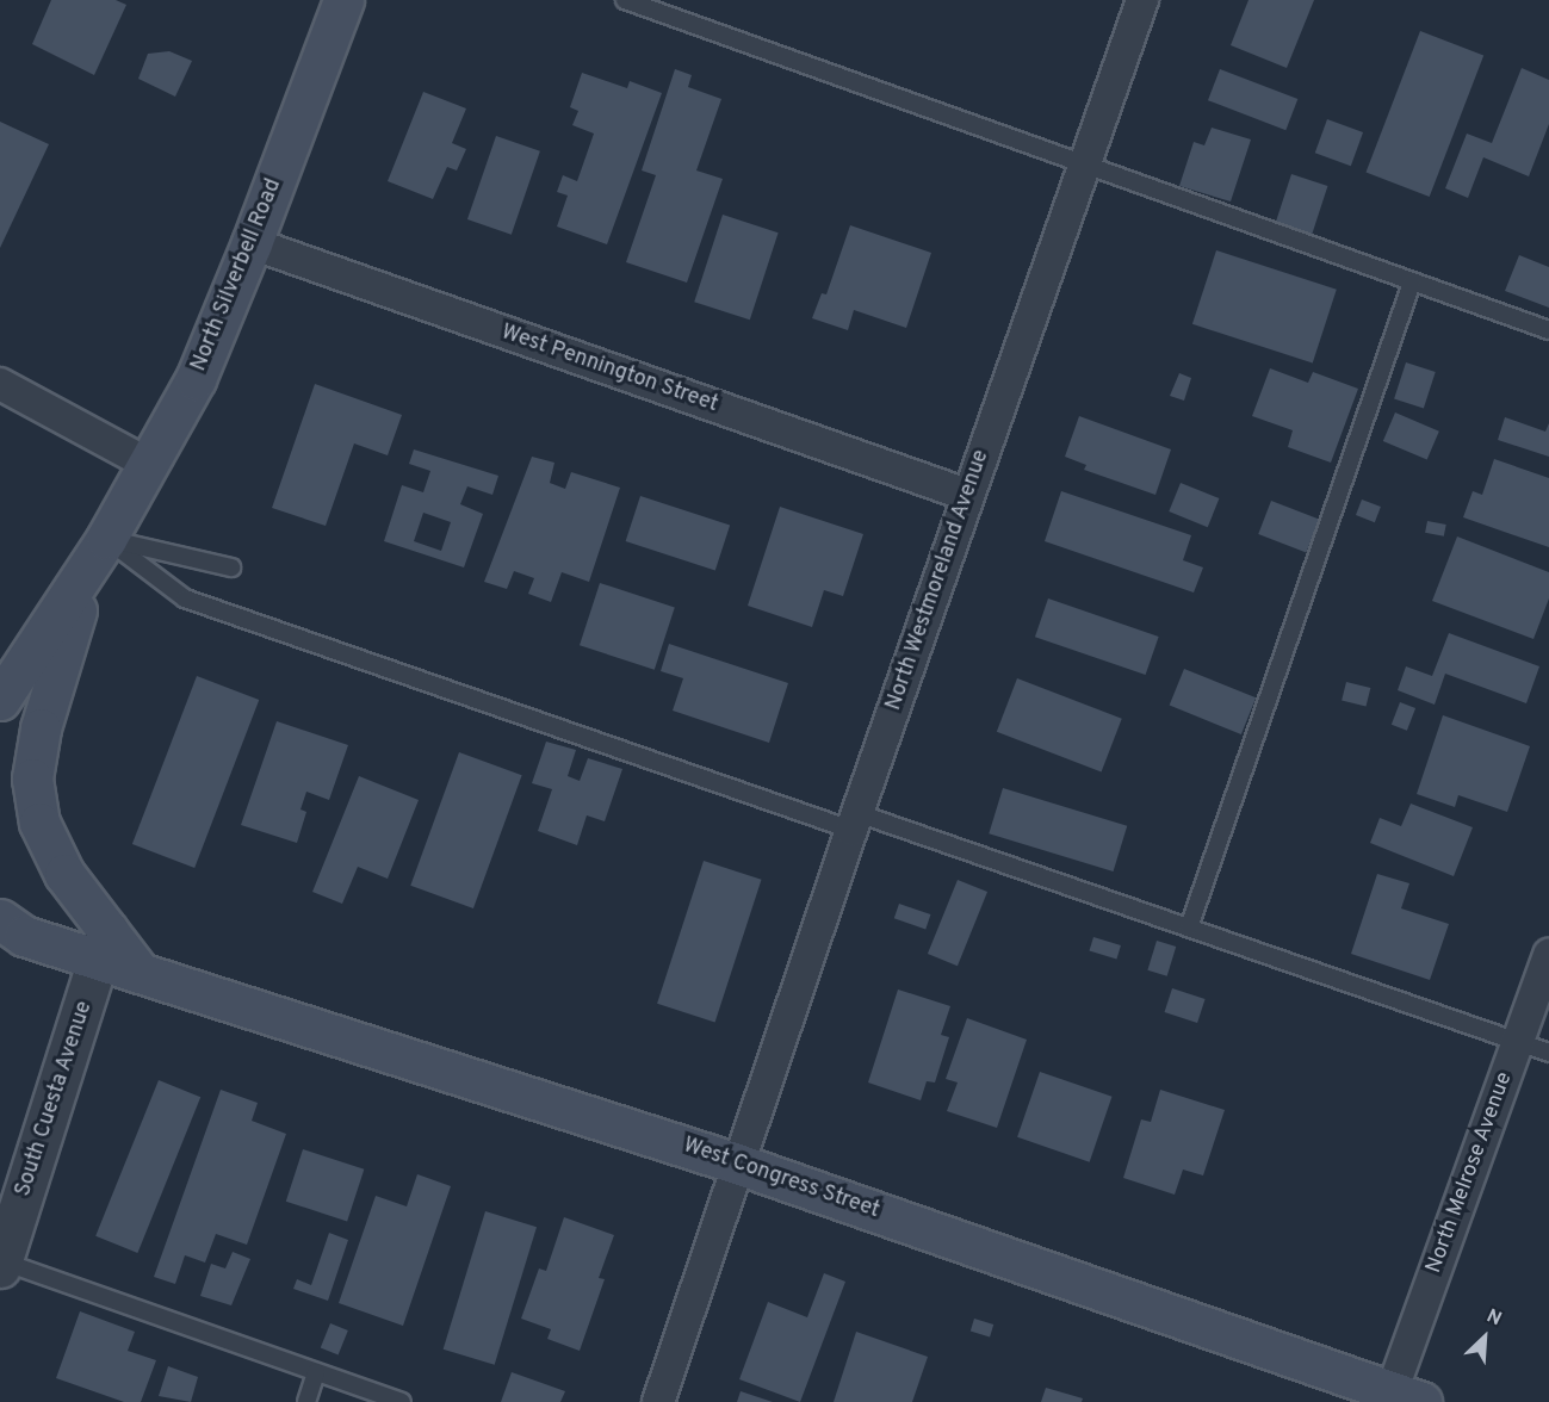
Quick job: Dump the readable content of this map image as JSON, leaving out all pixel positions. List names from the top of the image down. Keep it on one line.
{"streets":{"main road":["North Silverbell Road","West Congress Street"],"street":["West Pennington Street","North Westmoreland Avenue","South Cuesta Avenue","North Melrose Avenue"]},"crossings":[["North Silverbell Road","West Pennington Street"],["West Pennington Street","North Westmoreland Avenue"],["North Westmoreland Avenue","West Congress Street"],["South Cuesta Avenue","West Congress Street"],["North Melrose Avenue","West Congress Street"]],"north":"top right"}
